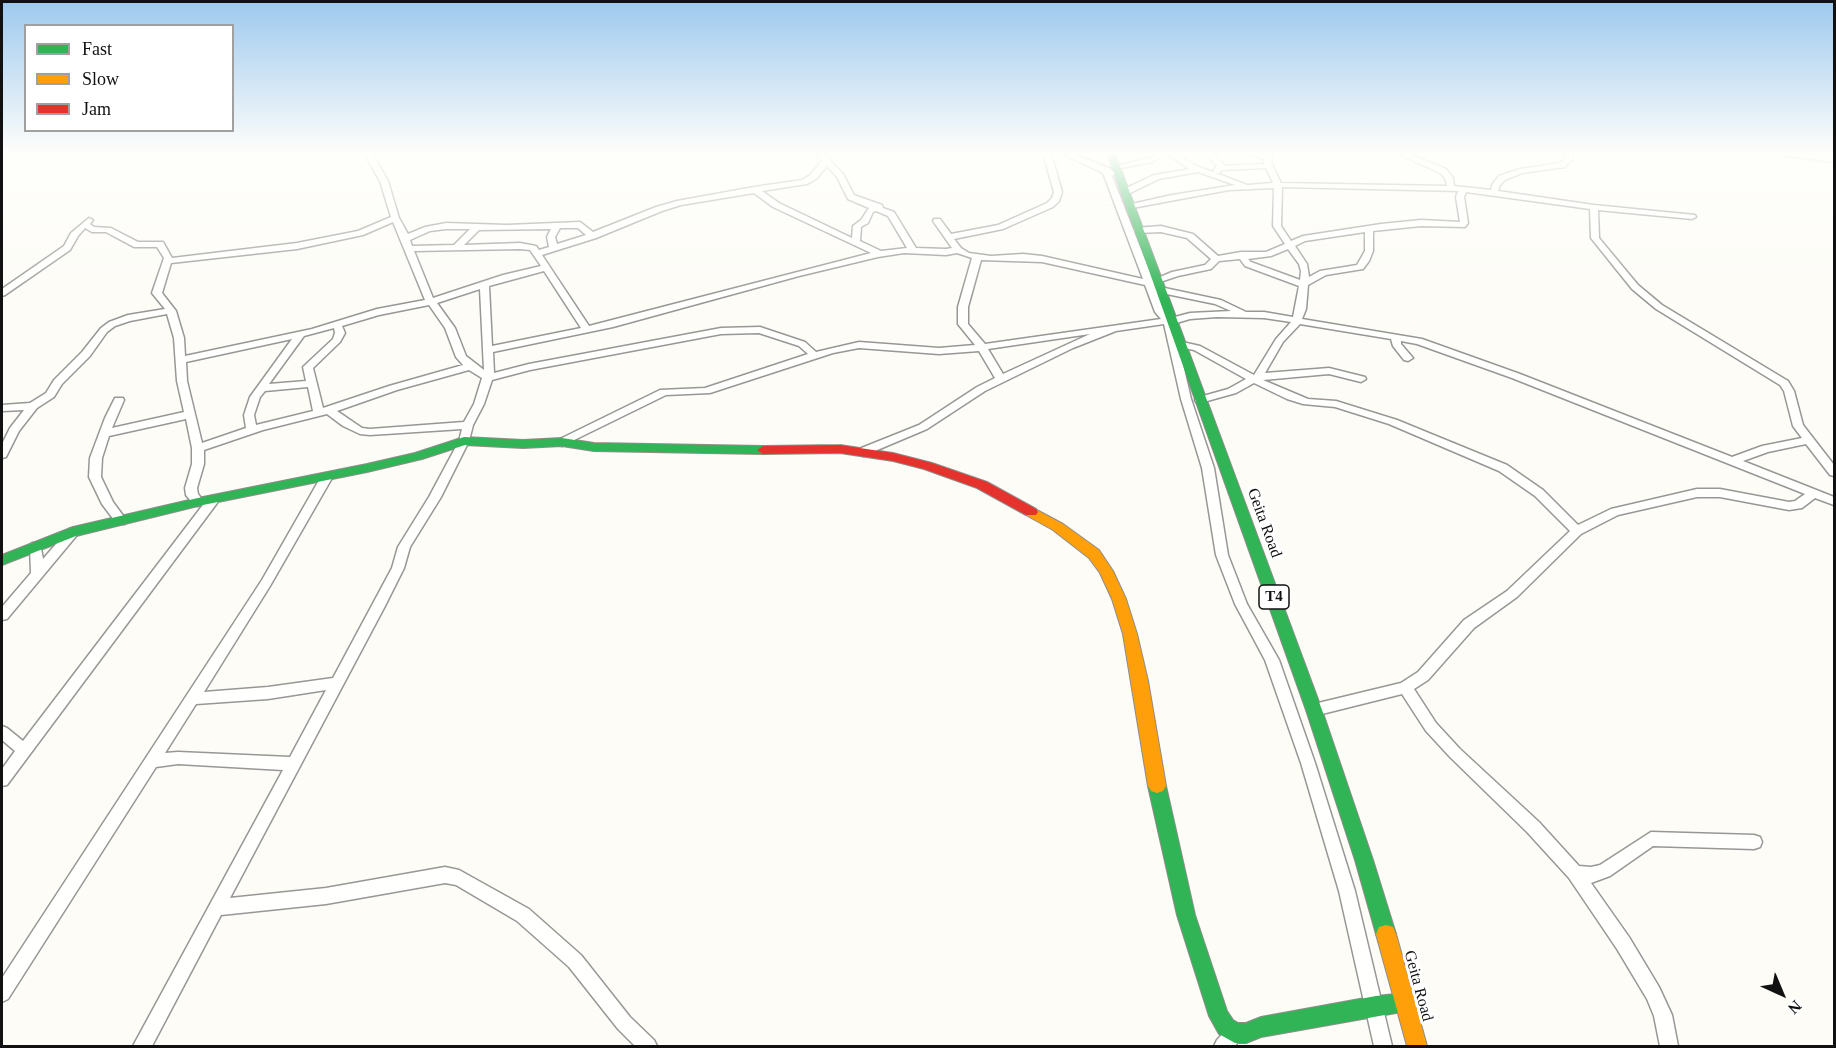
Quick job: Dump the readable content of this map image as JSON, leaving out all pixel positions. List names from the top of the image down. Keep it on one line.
{"streets":{"main road":["Geita Road","T4"]},"legend":["Fast","Slow","Jam"],"north":"bottom right"}
